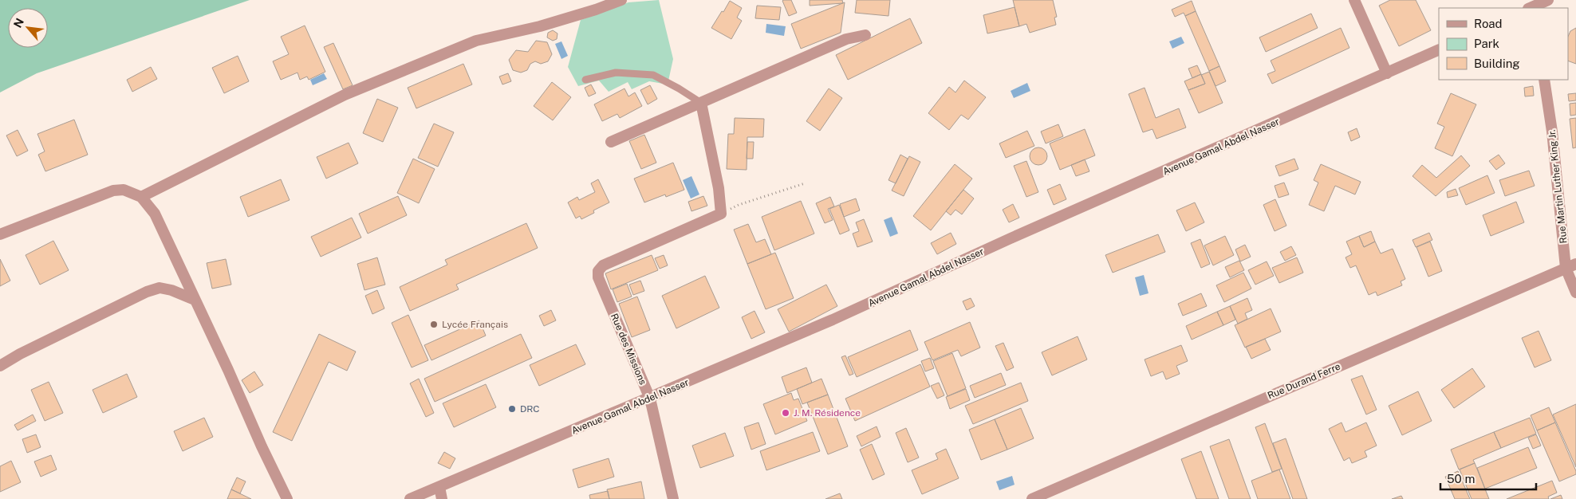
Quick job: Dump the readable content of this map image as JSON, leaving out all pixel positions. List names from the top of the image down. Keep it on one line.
{"streets":{"street":["Avenue Gamal Abdel Nasser","Rue Martin Luther King Jr.","Rue des Missions","Rue Durand Ferre"]},"crossings":[["Avenue Gamal Abdel Nasser","Rue des Missions"],["Rue Martin Luther King Jr.","Rue Durand Ferre"]],"places":["Lycée Français","DRC","J. M. Résidence"],"legend":["Road","Park","Building"],"scale_bar":"50 m","north":"top left"}
